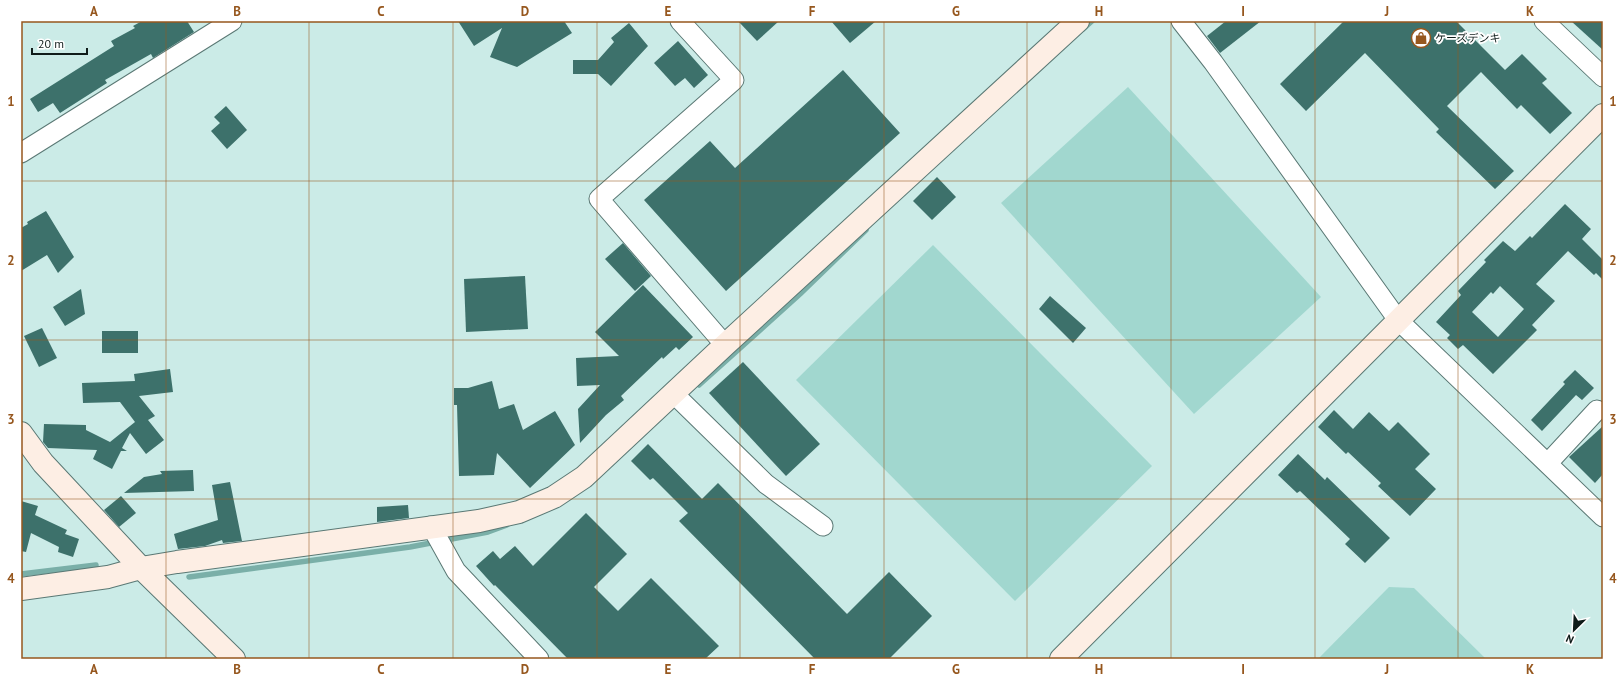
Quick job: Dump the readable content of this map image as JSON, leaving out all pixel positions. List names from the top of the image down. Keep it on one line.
{"places":{"shop":["ケーズデンキ"]},"scale_bar":"20 m","north":"bottom left","grid":{"columns":["A","B","C","D","E","F","G","H","I","J","K"],"rows":["1","2","3","4"]}}
